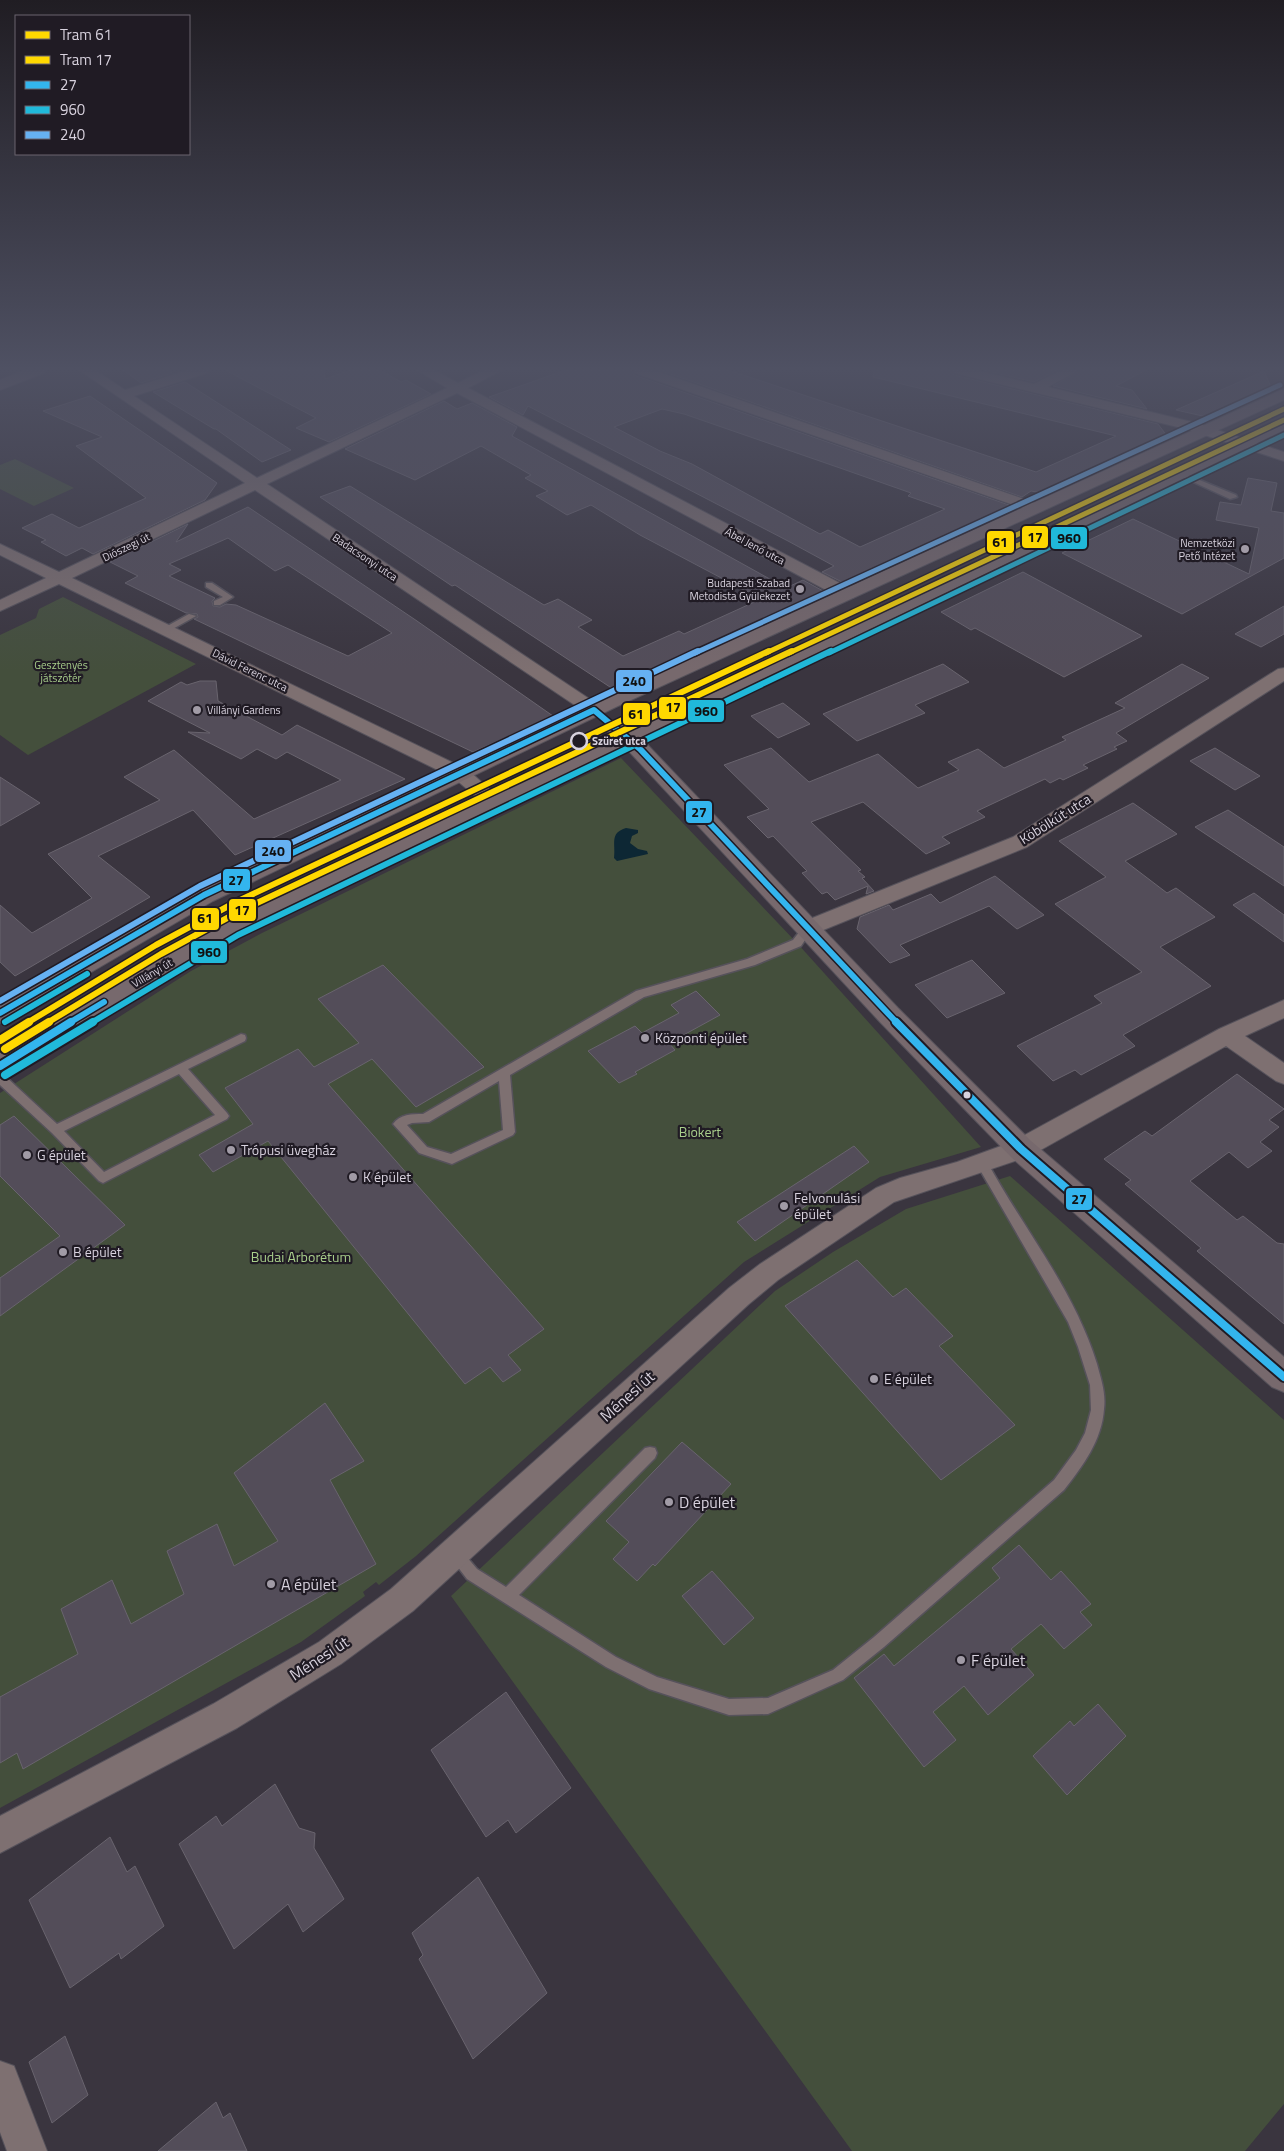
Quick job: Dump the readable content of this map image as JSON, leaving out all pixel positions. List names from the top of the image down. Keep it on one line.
{"streets":{"street":["Ábel Jenő utca","Diószegi út","Badacsonyi utca","Dávid Ferenc utca","Köbölkút utca","Villányi út","Ménesi út"]},"crossings":[["Diószegi út","Badacsonyi utca"],["Diószegi út","Dávid Ferenc utca"],["Dávid Ferenc utca","Villányi út"]],"parks":["Gesztenyés játszótér","Biokert","Budai Arborétum"],"places":["Nemzetközi Pető Intézet","Budapesti Szabad Metodista Gyülekezet","Villányi Gardens","Szüret utca","Központi épület","Trópusi üvegház","G épület","K épület","Felvonulási épület","B épület","E épület","D épület","A épület","F épület"],"lines":["tram line 61","tram line 17","transit line 960","transit line 240","transit line 27"],"legend":["Tram 61","Tram 17","27","960","240"]}
